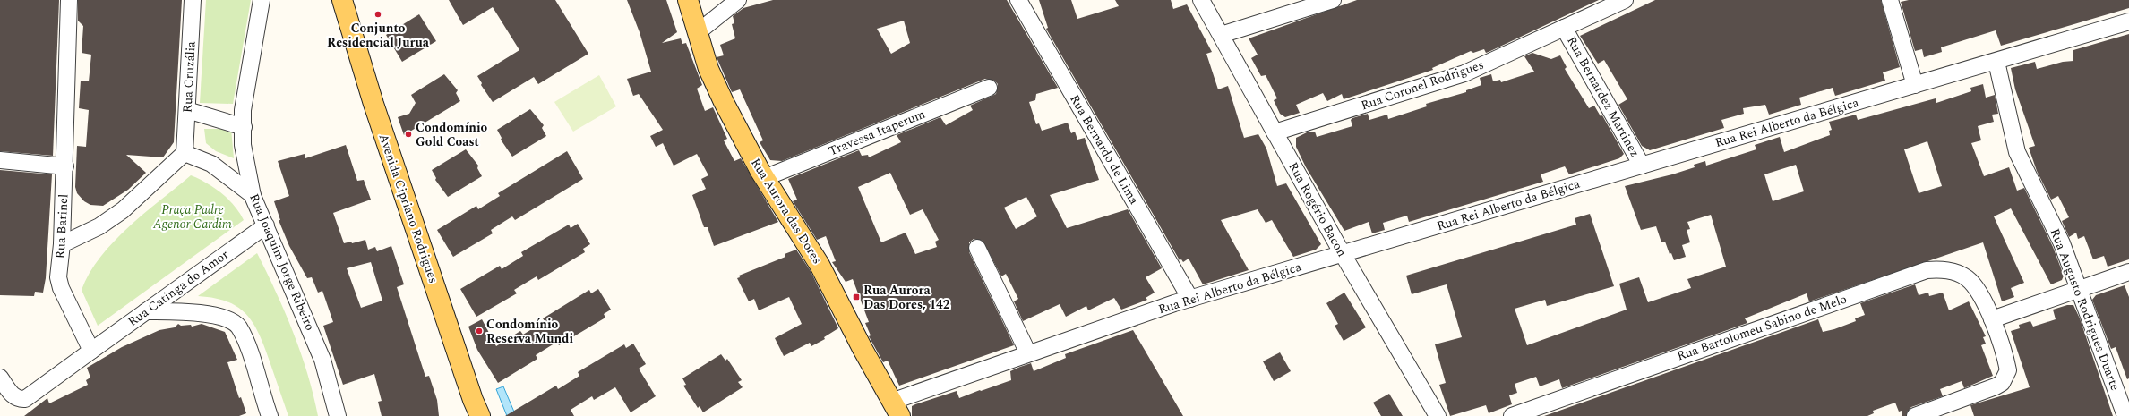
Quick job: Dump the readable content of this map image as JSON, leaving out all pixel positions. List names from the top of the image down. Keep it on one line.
{"streets":{"main road":["Avenida Cipriano Rodrigues","Rua Aurora das Dores"],"street":["Rua Cruzália","Rua Coronel Rodrigues","Rua Bernardez Martinez","Rua Rei Alberto da Bélgica","Travessa Itaperum","Rua Bernardo de Lima","Rua Rogério Bacon","Rua Barinel","Rua Joaquim Jorge Ribeiro","Rua Catinga do Amor","Rua Augusto Rodrigues Duarte","Rua Bartolomeu Sabino de Melo"]},"crossings":[["Rua Coronel Rodrigues","Rua Bernardez Martinez"],["Rua Coronel Rodrigues","Rua Rogério Bacon"],["Rua Bernardez Martinez","Rua Rei Alberto da Bélgica"],["Rua Rei Alberto da Bélgica","Rua Bernardo de Lima"],["Rua Rei Alberto da Bélgica","Rua Rogério Bacon"],["Rua Rei Alberto da Bélgica","Rua Aurora das Dores"],["Rua Rei Alberto da Bélgica","Rua Augusto Rodrigues Duarte"],["Travessa Itaperum","Rua Aurora das Dores"],["Rua Barinel","Rua Catinga do Amor"],["Rua Joaquim Jorge Ribeiro","Rua Catinga do Amor"]],"parks":["Praça Padre Agenor Cardim"],"places":{"other":["Conjunto Residencial Jurua","Condomínio Gold Coast","Condomínio Reserva Mundi"],"transit":["Rua Aurora Das Dores, 142"]}}
